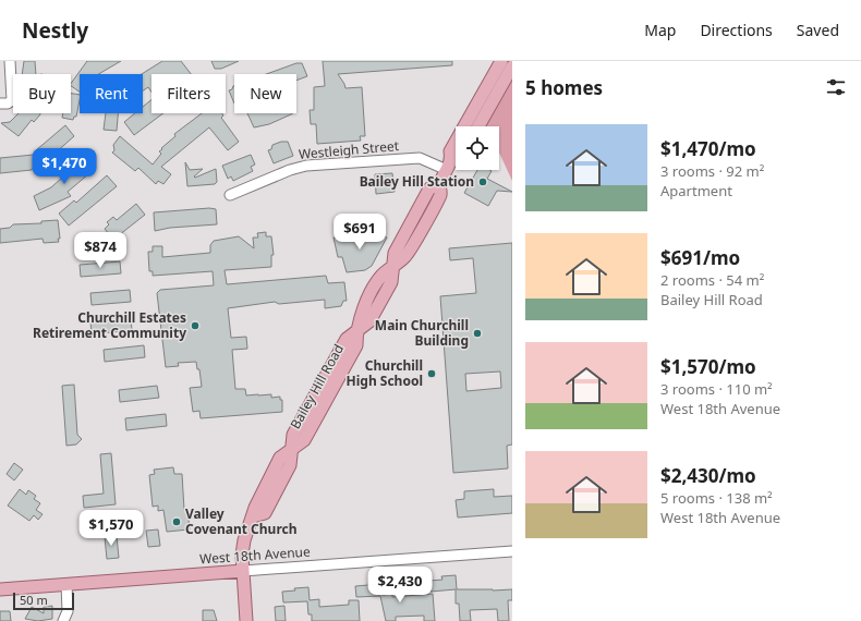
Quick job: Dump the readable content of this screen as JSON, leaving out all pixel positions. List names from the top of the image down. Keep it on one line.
{"streets":{"main road":["Bailey Hill Road","West 18th Avenue"],"street":["Westleigh Street"]},"crossings":[["Westleigh Street","Bailey Hill Road"],["Bailey Hill Road","West 18th Avenue"]],"places":["Bailey Hill Station","Churchill Estates Retirement Community","Main Churchill Building","Churchill High School","Valley Covenant Church"],"scale_bar":"50 m","page":{"header":"Nestly","nav":["Map","Directions","Saved"],"heading":"5 homes","chip":["Buy","Rent","Filters","New"],"list":[{"name":"$1,470/mo","note":"3 rooms · 92 m² · Apartment"},{"name":"$691/mo","note":"2 rooms · 54 m² · Bailey Hill Road"},{"name":"$1,570/mo","note":"3 rooms · 110 m² · West 18th Avenue"},{"name":"$2,430/mo","note":"5 rooms · 138 m² · West 18th Avenue"}],"price":["$1,470","$691","$874","$1,570","$2,430"],"scale":"50 m"}}
